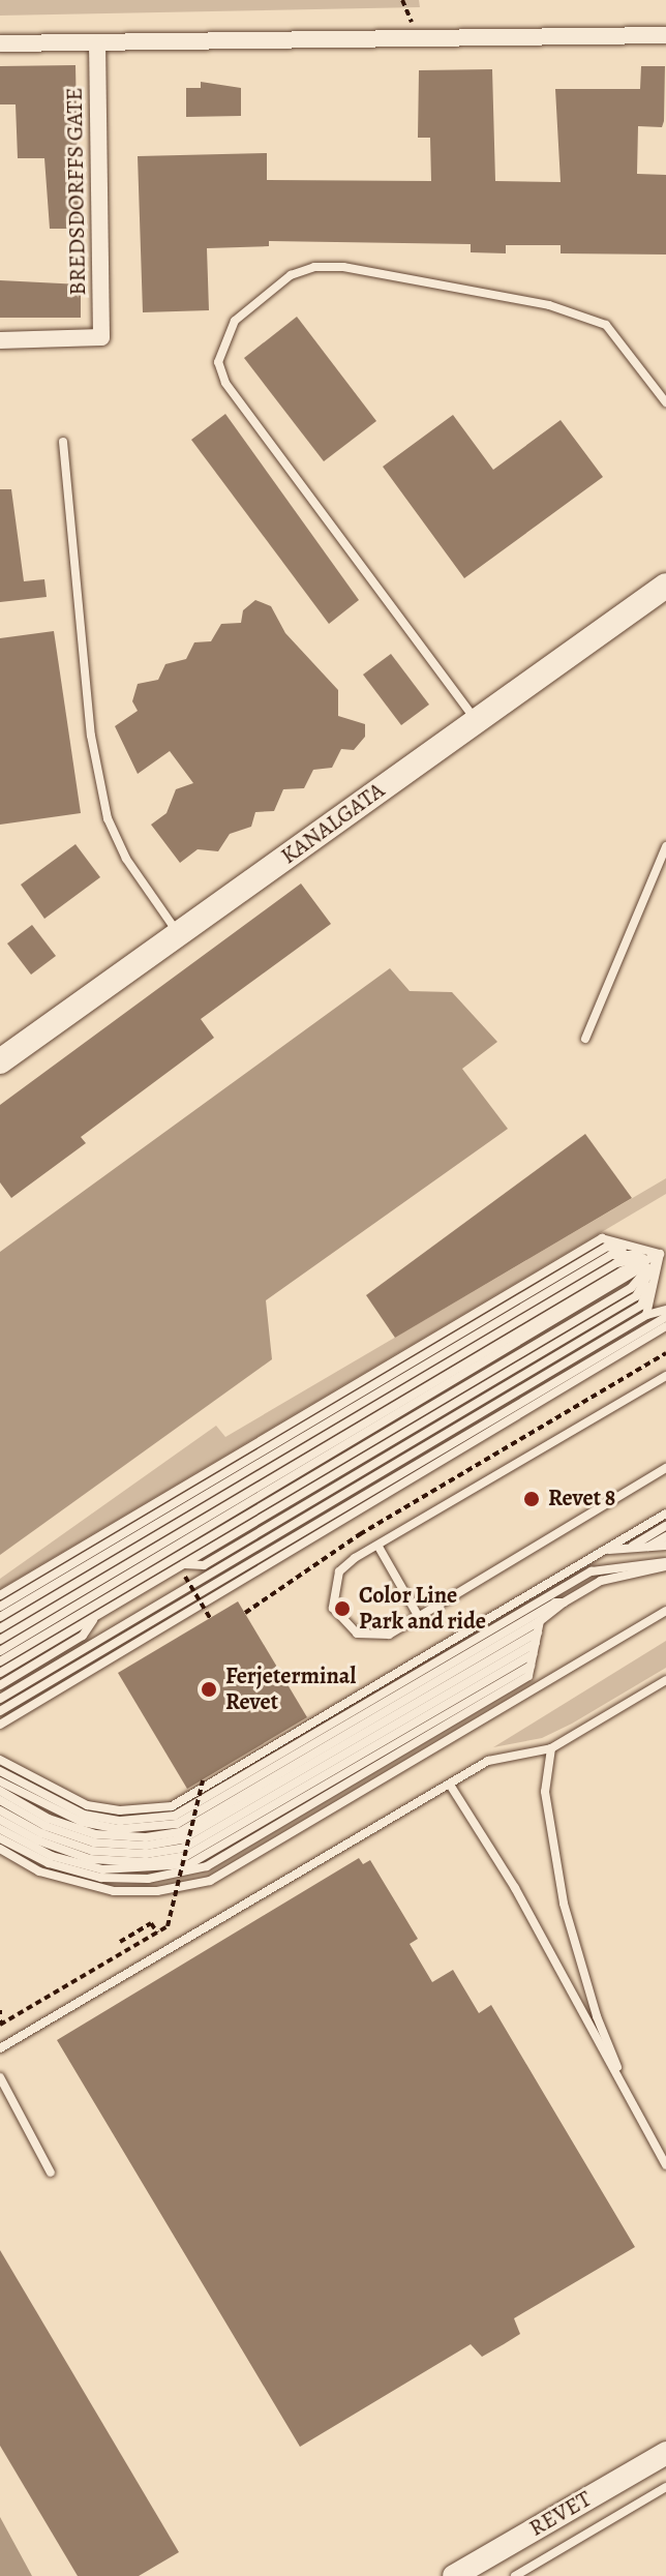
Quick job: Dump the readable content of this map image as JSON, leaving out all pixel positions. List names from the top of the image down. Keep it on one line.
{"streets":{"main road":["KANALGATA"],"street":["BREDSDORFFS GATE","REVET"]},"places":["Revet 8","Color Line Park and ride","Ferjeterminal Revet"]}
